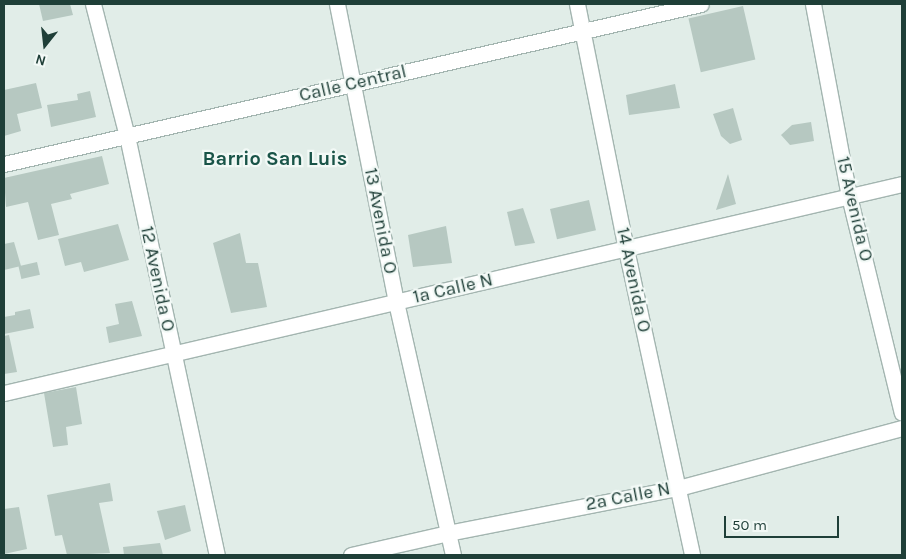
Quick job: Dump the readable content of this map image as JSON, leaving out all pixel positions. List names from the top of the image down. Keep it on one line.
{"streets":{"street":["Calle Central","15 Avenida O","13 Avenida O","12 Avenida O","14 Avenida O","1a Calle N","2a Calle N"]},"crossings":[["Calle Central","13 Avenida O"],["Calle Central","12 Avenida O"],["Calle Central","14 Avenida O"],["15 Avenida O","1a Calle N"],["13 Avenida O","1a Calle N"],["13 Avenida O","2a Calle N"],["12 Avenida O","1a Calle N"],["14 Avenida O","1a Calle N"],["14 Avenida O","2a Calle N"]],"districts":["Barrio San Luis"],"scale_bar":"50 m","north":"bottom"}
